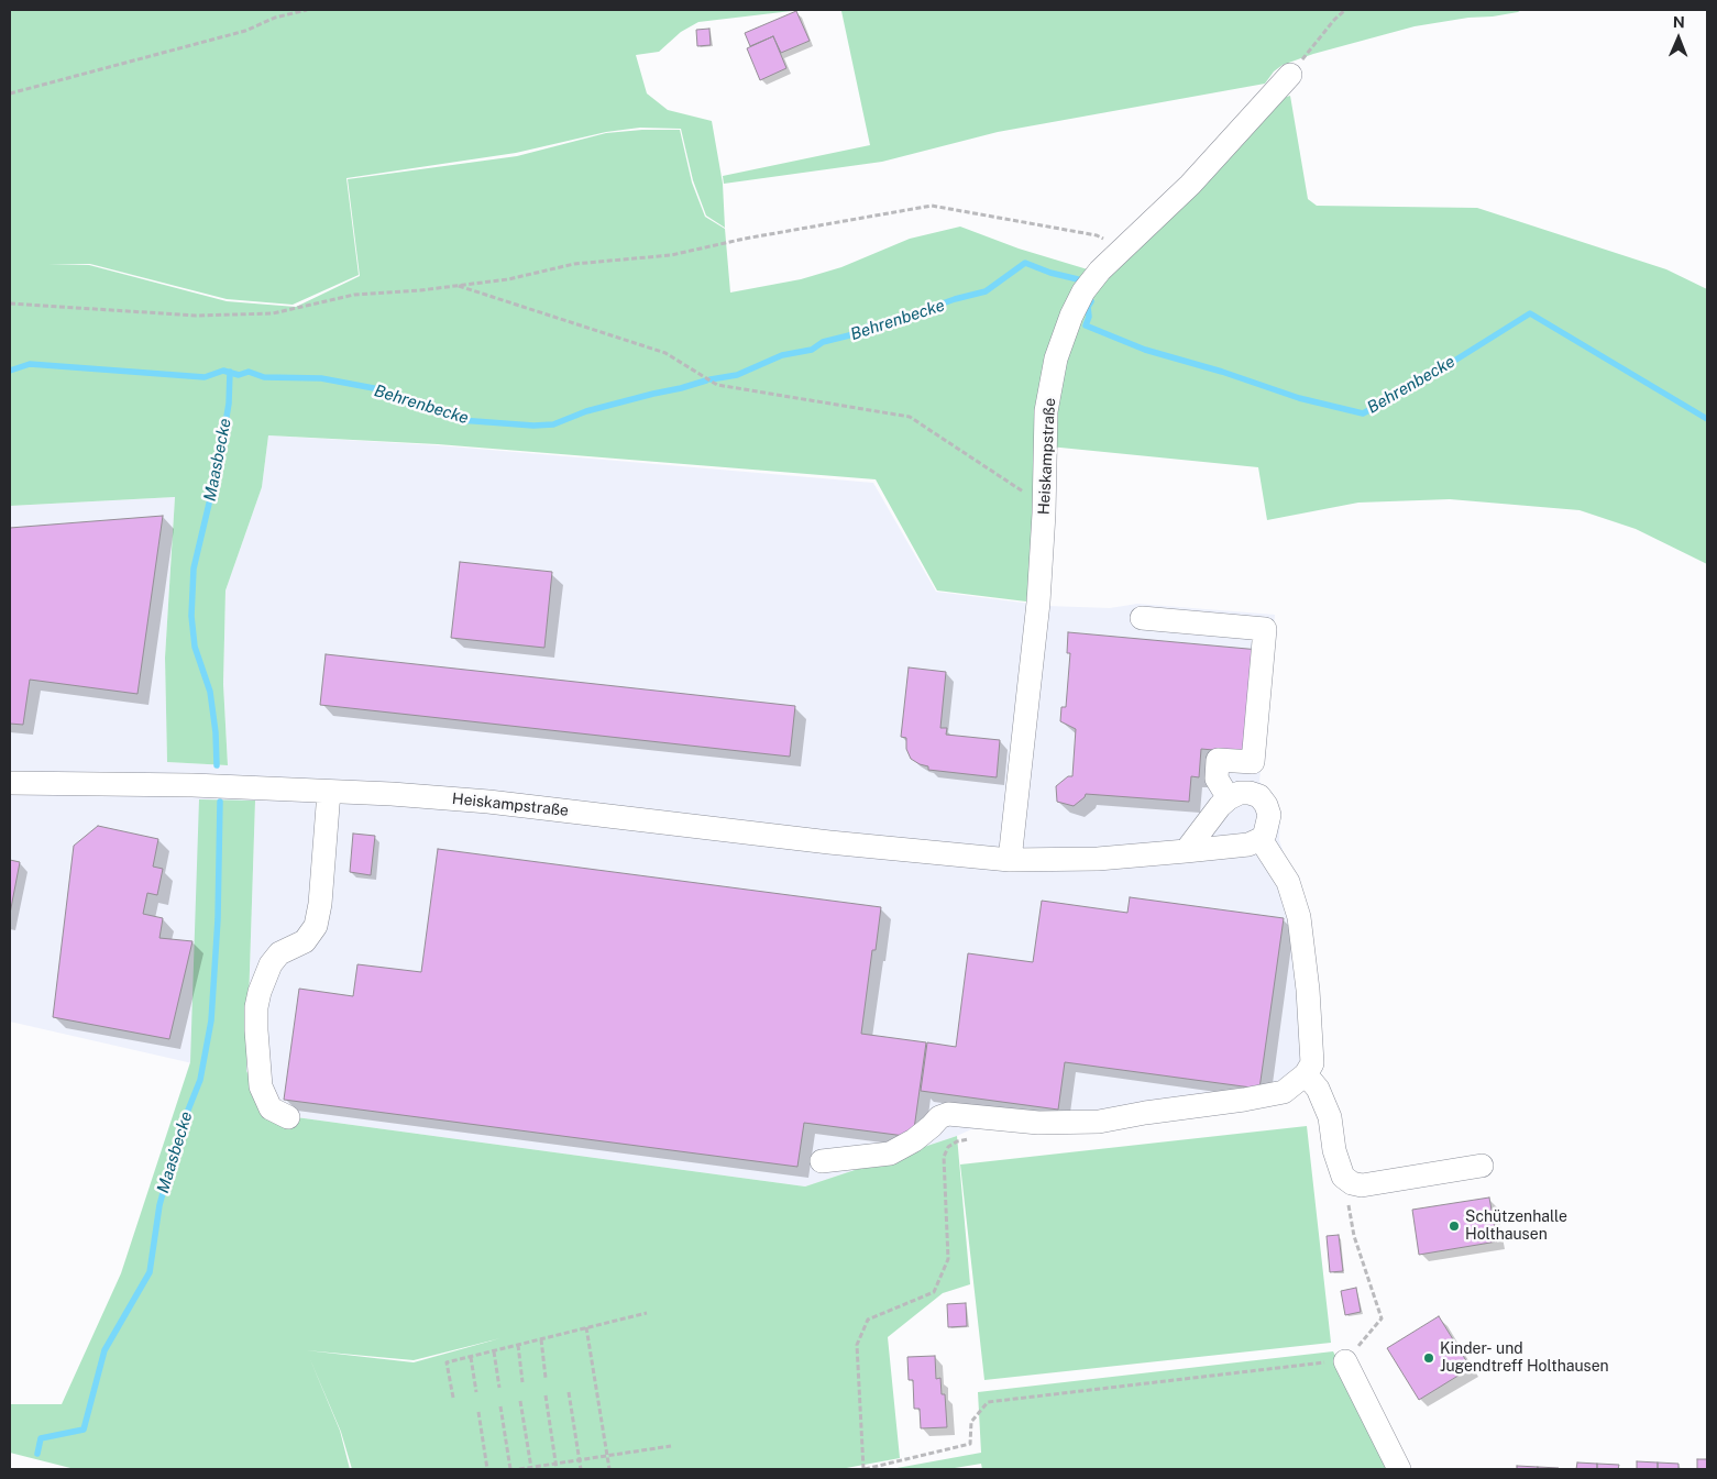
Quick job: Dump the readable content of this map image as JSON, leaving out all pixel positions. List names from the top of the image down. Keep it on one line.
{"streets":{"street":["Heiskampstraße"]},"water":["Behrenbecke","Maasbecke"],"places":["Schützenhalle Holthausen","Kinder- und Jugendtreff Holthausen"],"north":"top"}
